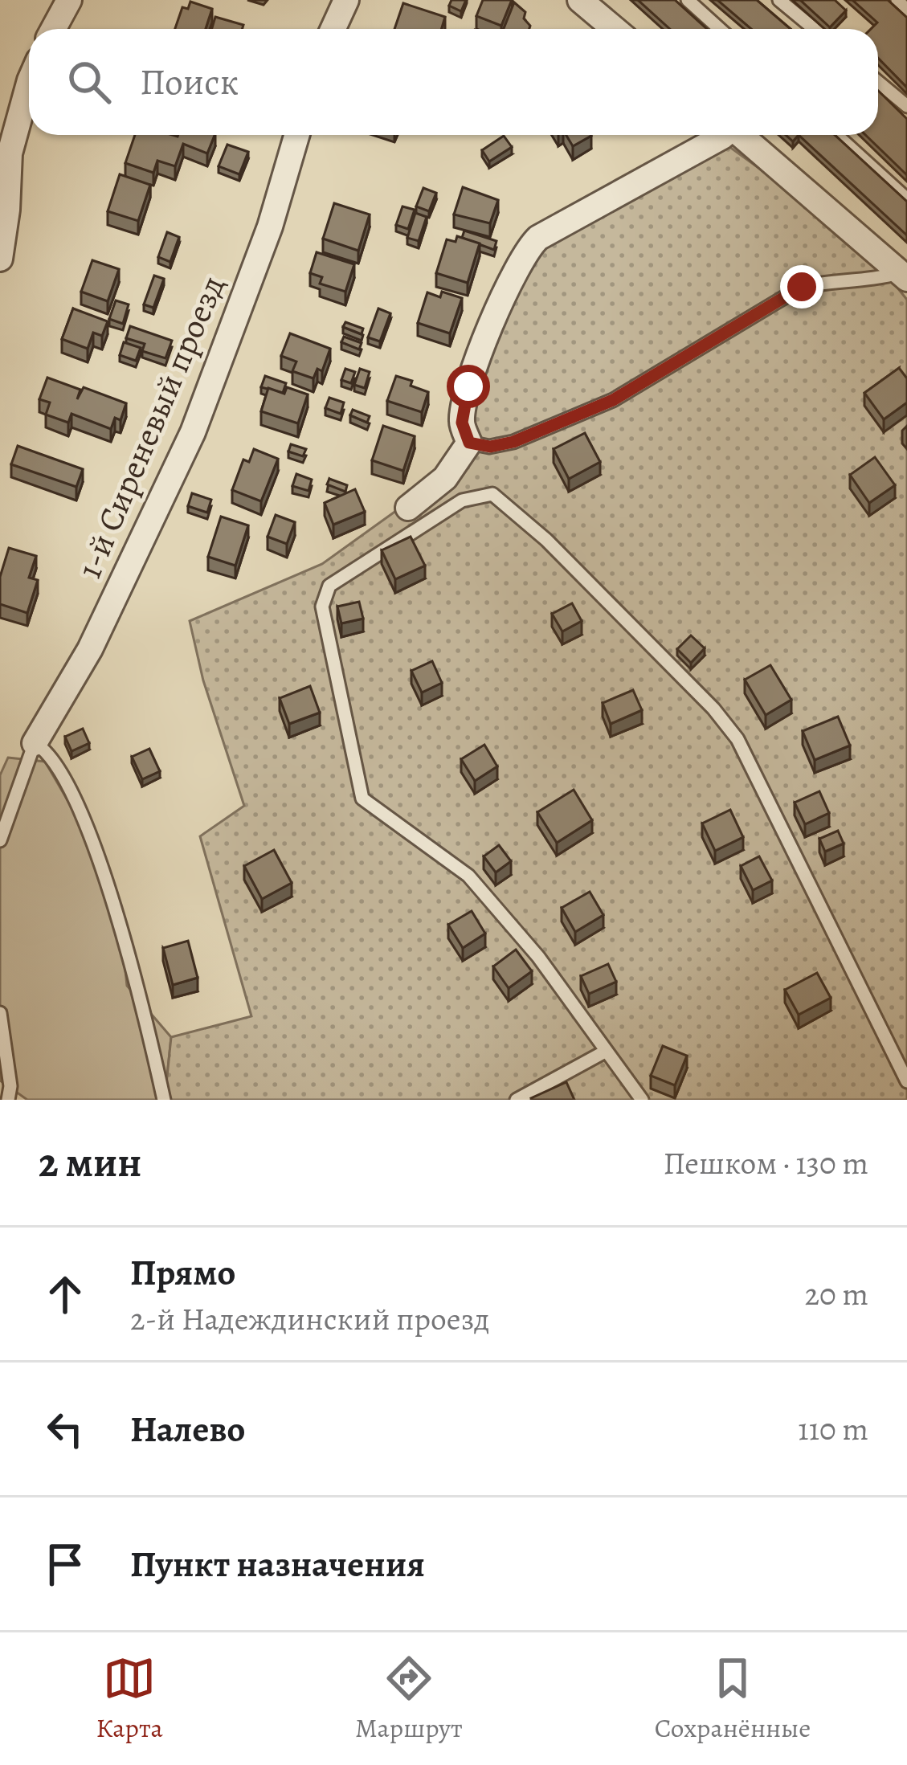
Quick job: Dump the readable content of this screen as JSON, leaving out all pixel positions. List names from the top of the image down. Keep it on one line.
{"streets":{"street":["1-й Сиреневый проезд"]},"page":{"search":"Поиск","heading":["2 мин","Пешком · 130 m"],"list":[["Прямо","2-й Надеждинский проезд","20 m"],["Налево","110 m"],"Пункт назначения"],"nav":["Карта","Маршрут","Сохранённые"]}}
